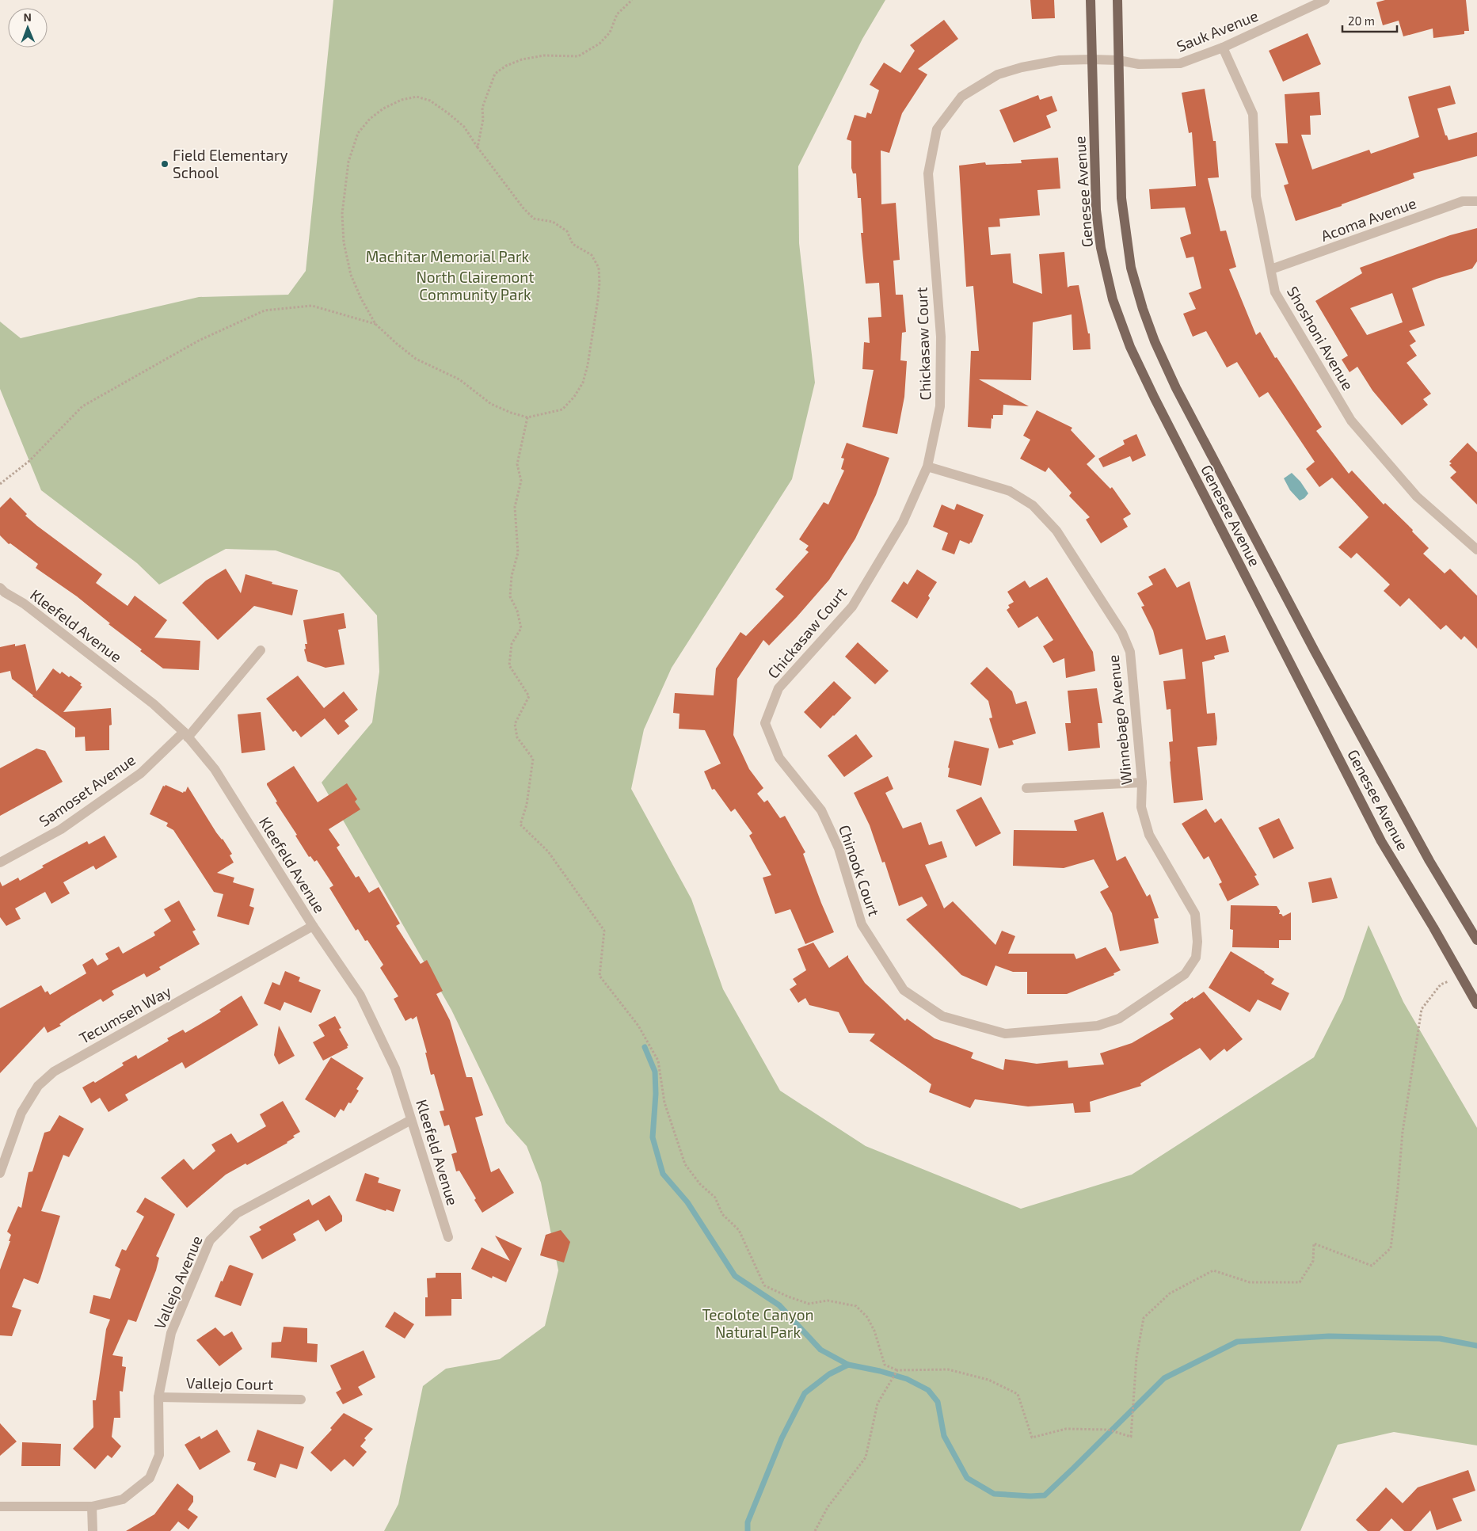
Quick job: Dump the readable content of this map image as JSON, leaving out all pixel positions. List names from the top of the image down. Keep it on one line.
{"streets":{"main road":["Genesee Avenue"],"street":["Sauk Avenue","Acoma Avenue","Shoshoni Avenue","Chickasaw Court","Kleefeld Avenue","Winnebago Avenue","Samoset Avenue","Chinook Court","Tecumseh Way","Vallejo Avenue","Vallejo Court"]},"crossings":[["Sauk Avenue","Genesee Avenue"],["Sauk Avenue","Shoshoni Avenue"],["Sauk Avenue","Chickasaw Court"],["Genesee Avenue","Chickasaw Court"],["Acoma Avenue","Shoshoni Avenue"],["Chickasaw Court","Winnebago Avenue"],["Chickasaw Court","Chinook Court"],["Kleefeld Avenue","Samoset Avenue"],["Kleefeld Avenue","Tecumseh Way"],["Kleefeld Avenue","Vallejo Avenue"],["Winnebago Avenue","Chinook Court"],["Vallejo Avenue","Vallejo Court"]],"parks":["Machitar Memorial Park","North Clairemont Community Park","Tecolote Canyon Natural Park"],"places":["Field Elementary School"],"scale_bar":"20 m","north":"top"}
